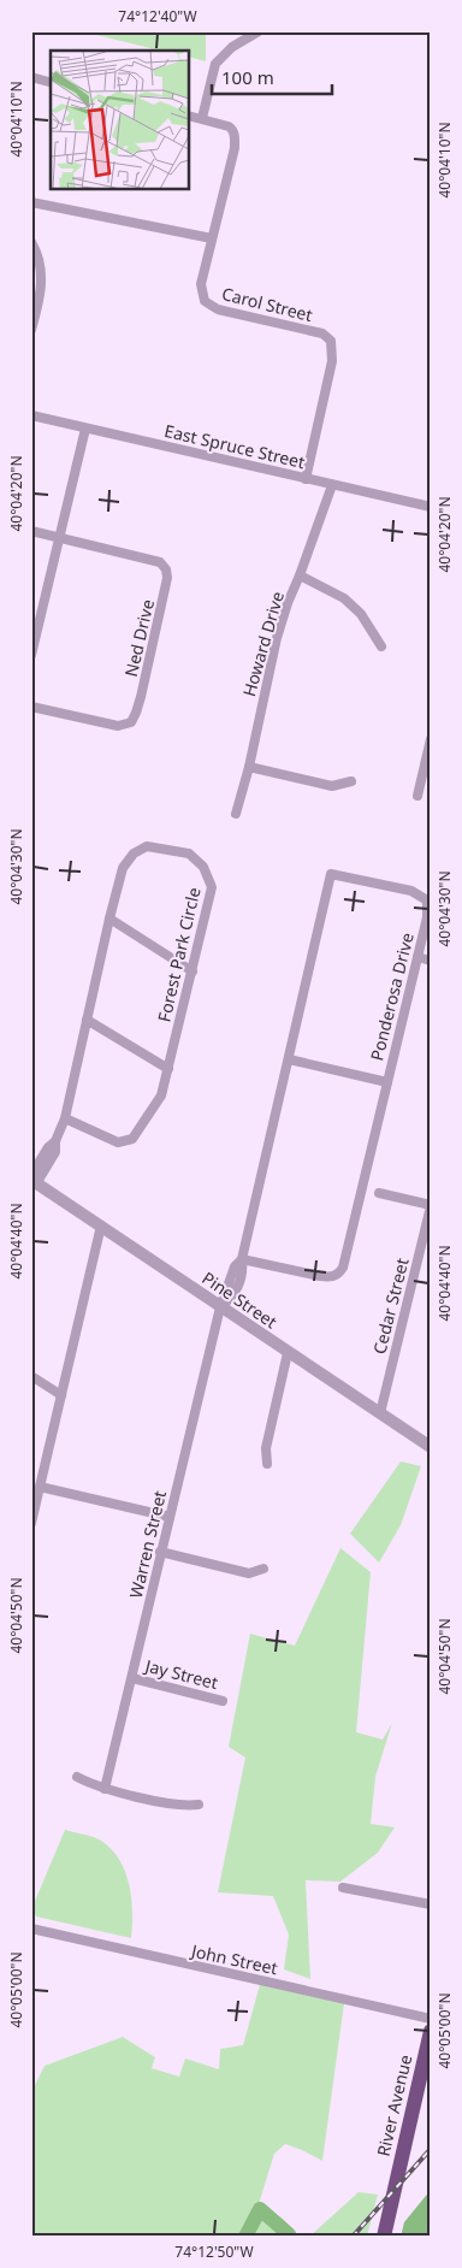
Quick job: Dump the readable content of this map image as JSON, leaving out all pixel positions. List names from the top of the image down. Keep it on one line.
{"streets":{"highway":["River Avenue"],"street":["Carol Street","East Spruce Street","Ned Drive","Howard Drive","Forest Park Circle","Ponderosa Drive","Pine Street","Cedar Street","Warren Street","Jay Street","John Street"]},"crossings":[["Carol Street","East Spruce Street"],["East Spruce Street","Howard Drive"],["Forest Park Circle","Pine Street"],["Ponderosa Drive","Pine Street"],["Ponderosa Drive","Warren Street"],["Pine Street","Cedar Street"],["Pine Street","Warren Street"],["Warren Street","Jay Street"]],"scale_bar":"100 m","coordinates":["74°12'40\"W","40°04'10\"N","40°04'20\"N","40°04'30\"N","40°04'40\"N","40°04'50\"N","40°05'00\"N","74°12'50\"W"]}
